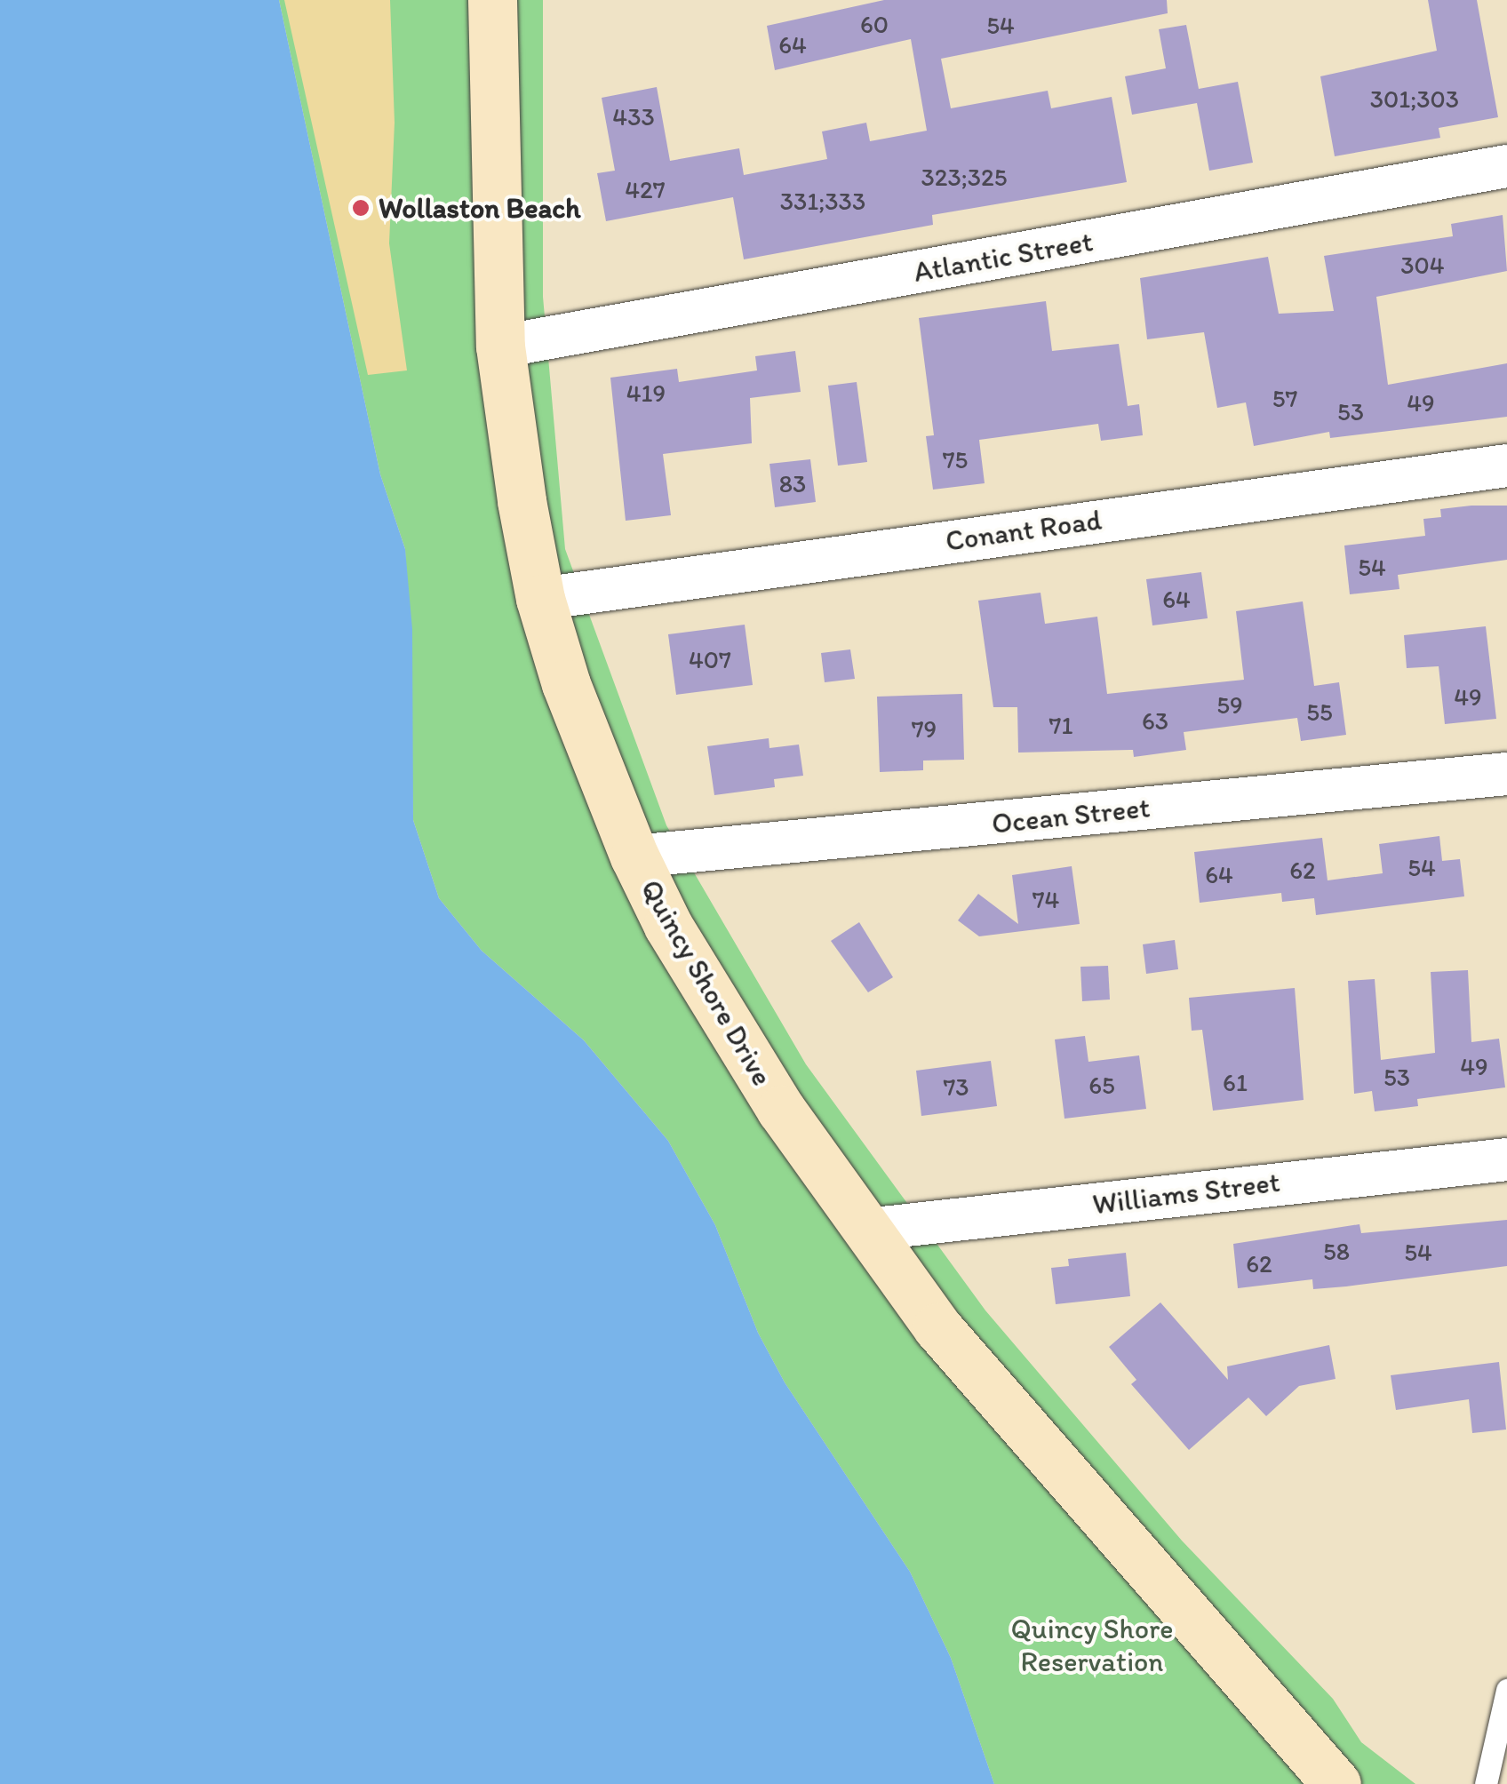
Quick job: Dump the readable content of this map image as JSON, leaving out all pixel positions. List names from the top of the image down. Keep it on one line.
{"streets":{"main road":["Quincy Shore Drive"],"street":["Atlantic Street","Conant Road","Ocean Street","Williams Street"]},"crossings":[["Atlantic Street","Quincy Shore Drive"],["Conant Road","Quincy Shore Drive"],["Ocean Street","Quincy Shore Drive"],["Quincy Shore Drive","Williams Street"]],"parks":["Quincy Shore Reservation"],"places":["Wollaston Beach"],"house_numbers":["60","54","64","301;303","433","323;325","427","331;333","304","419","57","49","53","75","83","54","64","407","49","59","55","63","71","79","54","62","64","74","49","53","61","65","73","58","54","62"]}
